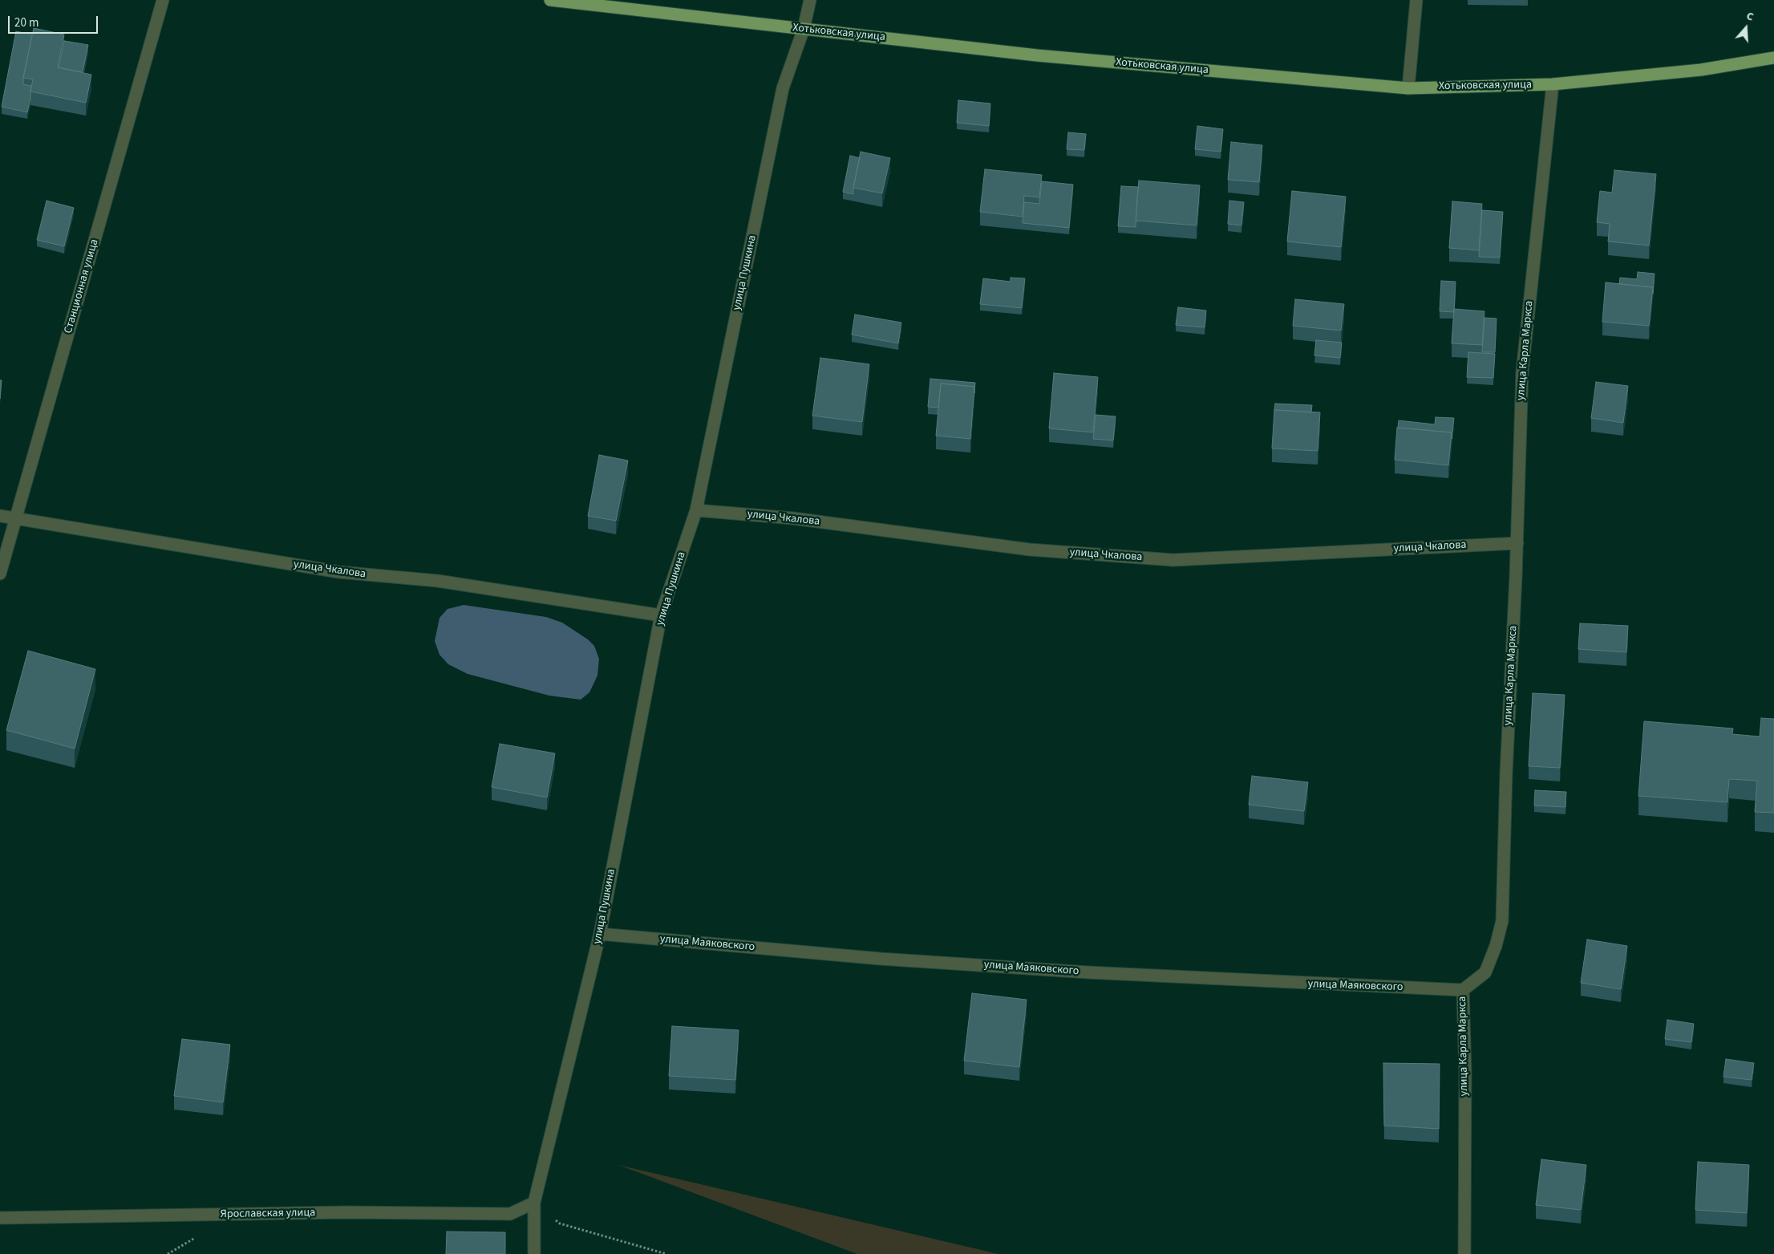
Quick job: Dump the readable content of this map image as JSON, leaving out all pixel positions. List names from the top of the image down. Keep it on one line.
{"streets":{"main road":["Хотьковская улица"],"street":["улица Пушкина","Станционная улица","улица Карла Маркса","улица Чкалова","улица Маяковского","Ярославская улица"]},"crossings":[["Хотьковская улица","улица Пушкина"],["Хотьковская улица","улица Карла Маркса"],["улица Пушкина","улица Чкалова"],["улица Пушкина","улица Маяковского"],["улица Пушкина","Ярославская улица"],["Станционная улица","улица Чкалова"],["улица Карла Маркса","улица Чкалова"],["улица Карла Маркса","улица Маяковского"]],"scale_bar":"20 m","north":"top"}
